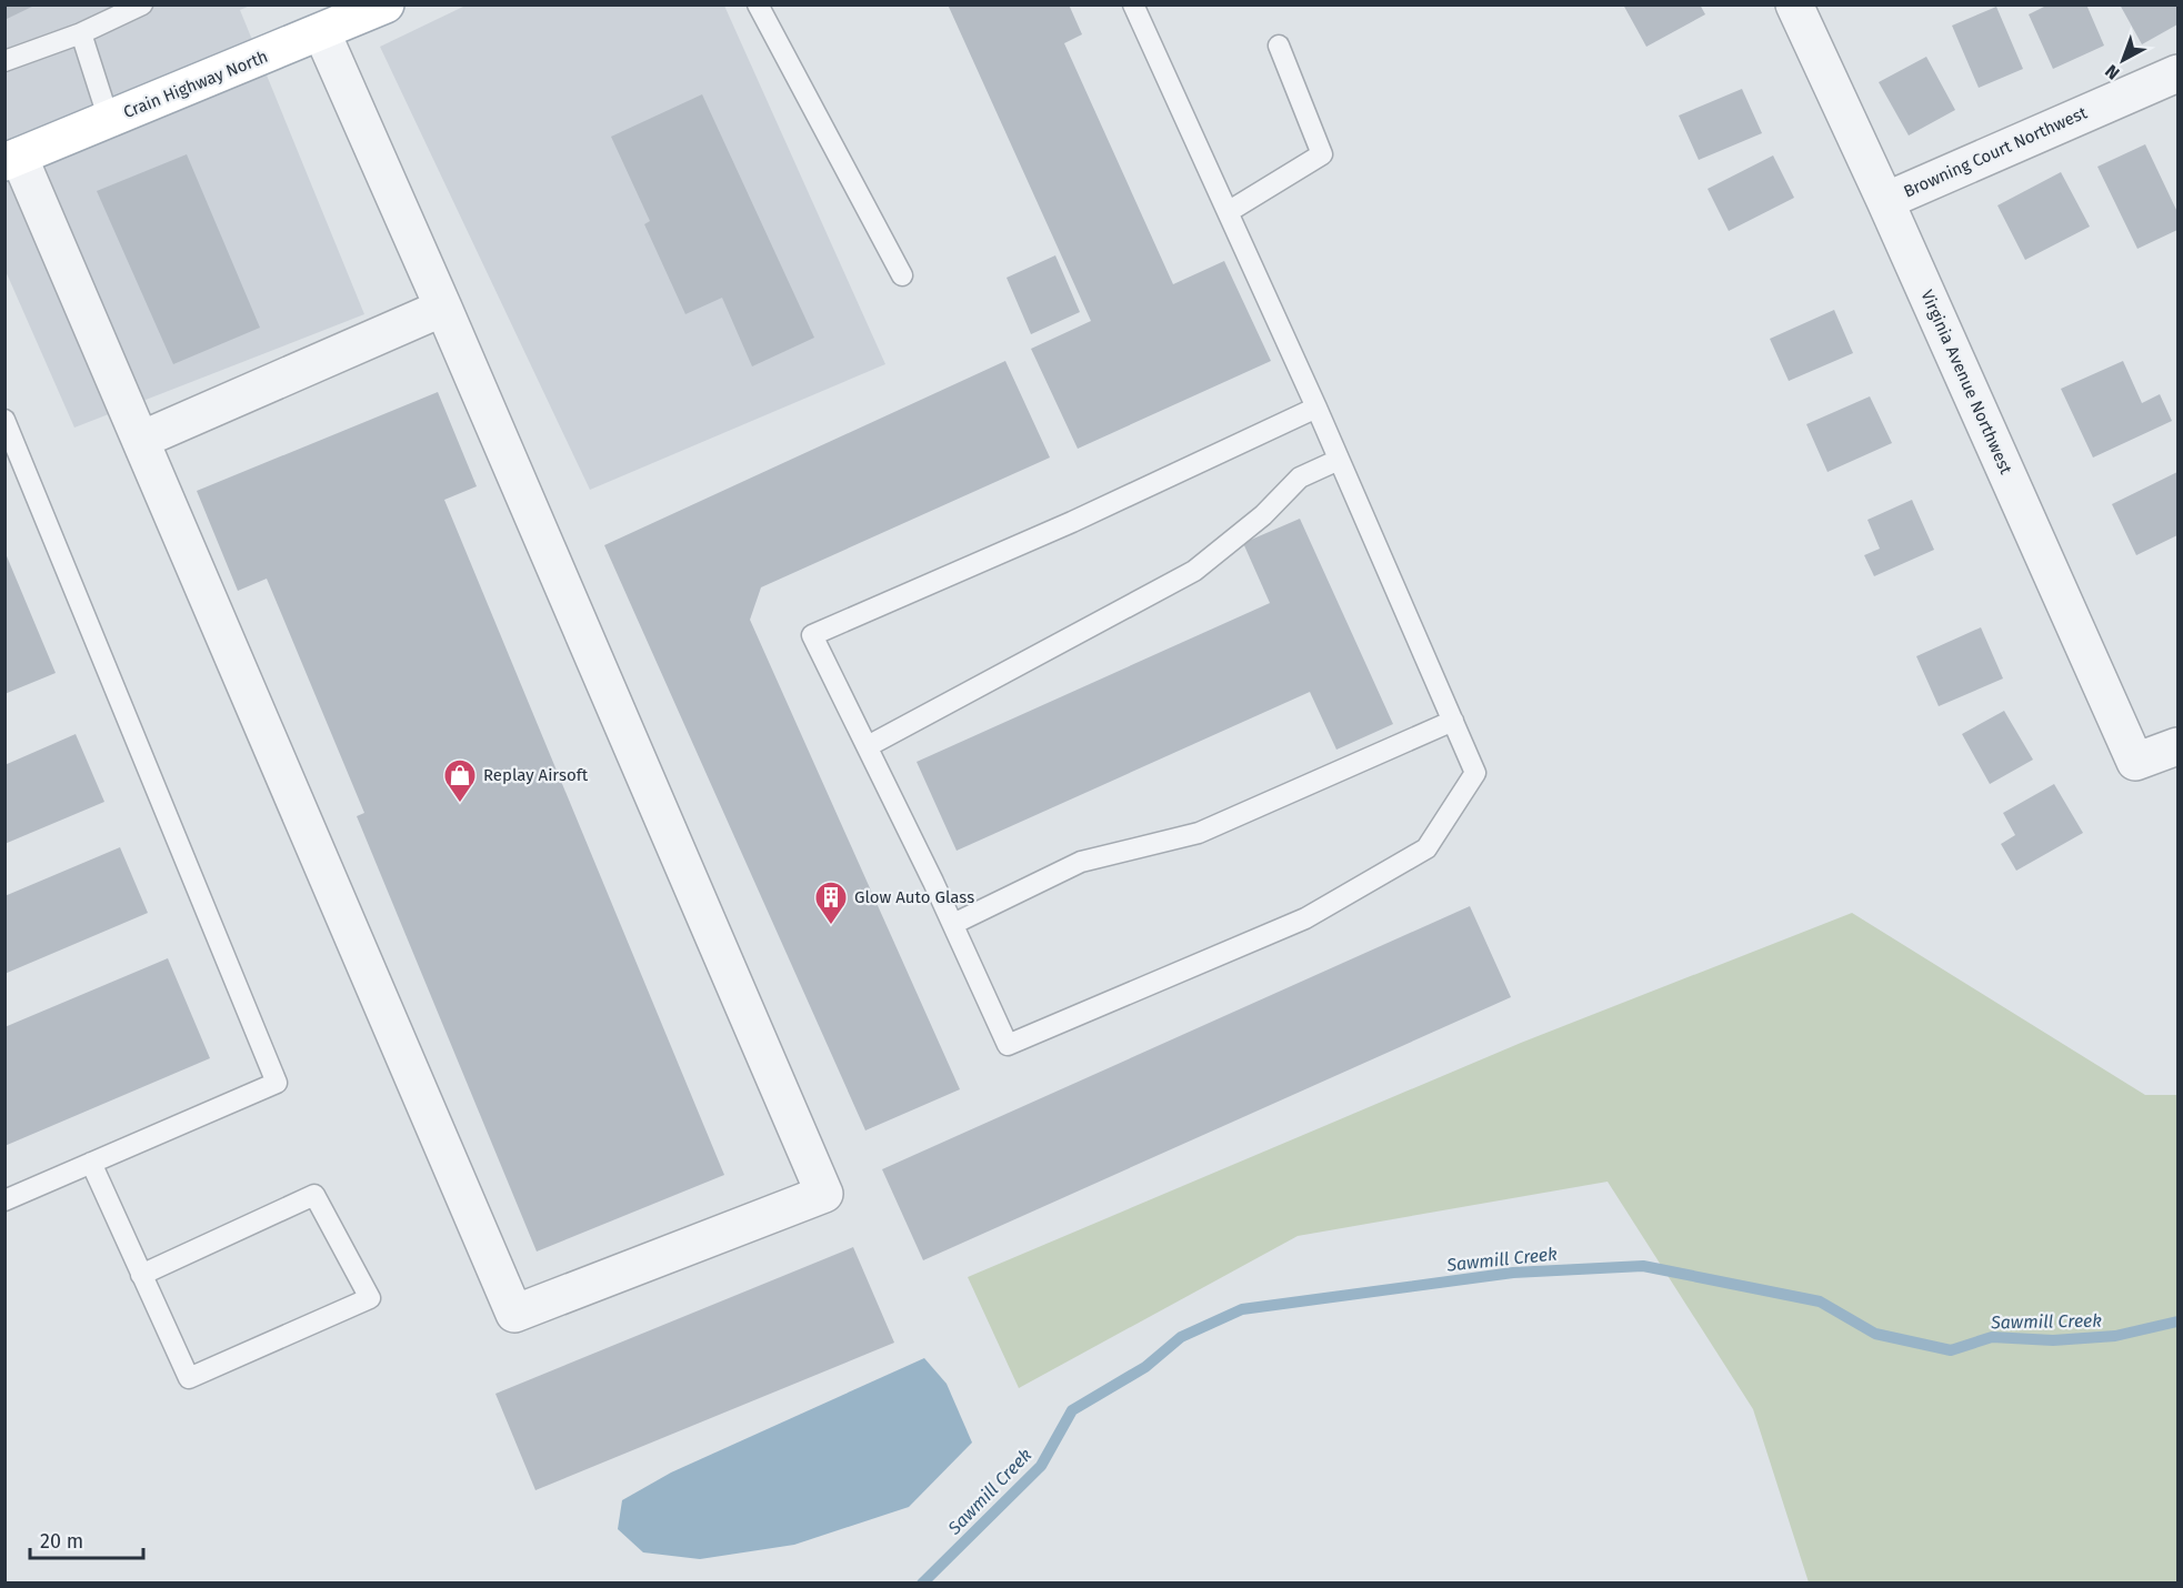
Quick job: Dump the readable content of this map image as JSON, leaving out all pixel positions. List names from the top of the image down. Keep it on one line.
{"streets":{"main road":["Crain Highway North"],"street":["Browning Court Northwest","Virginia Avenue Northwest"]},"crossings":[["Browning Court Northwest","Virginia Avenue Northwest"]],"water":["Sawmill Creek"],"places":{"shop":["Replay Airsoft"],"building":["Glow Auto Glass"]},"scale_bar":"20 m","north":"bottom left"}
